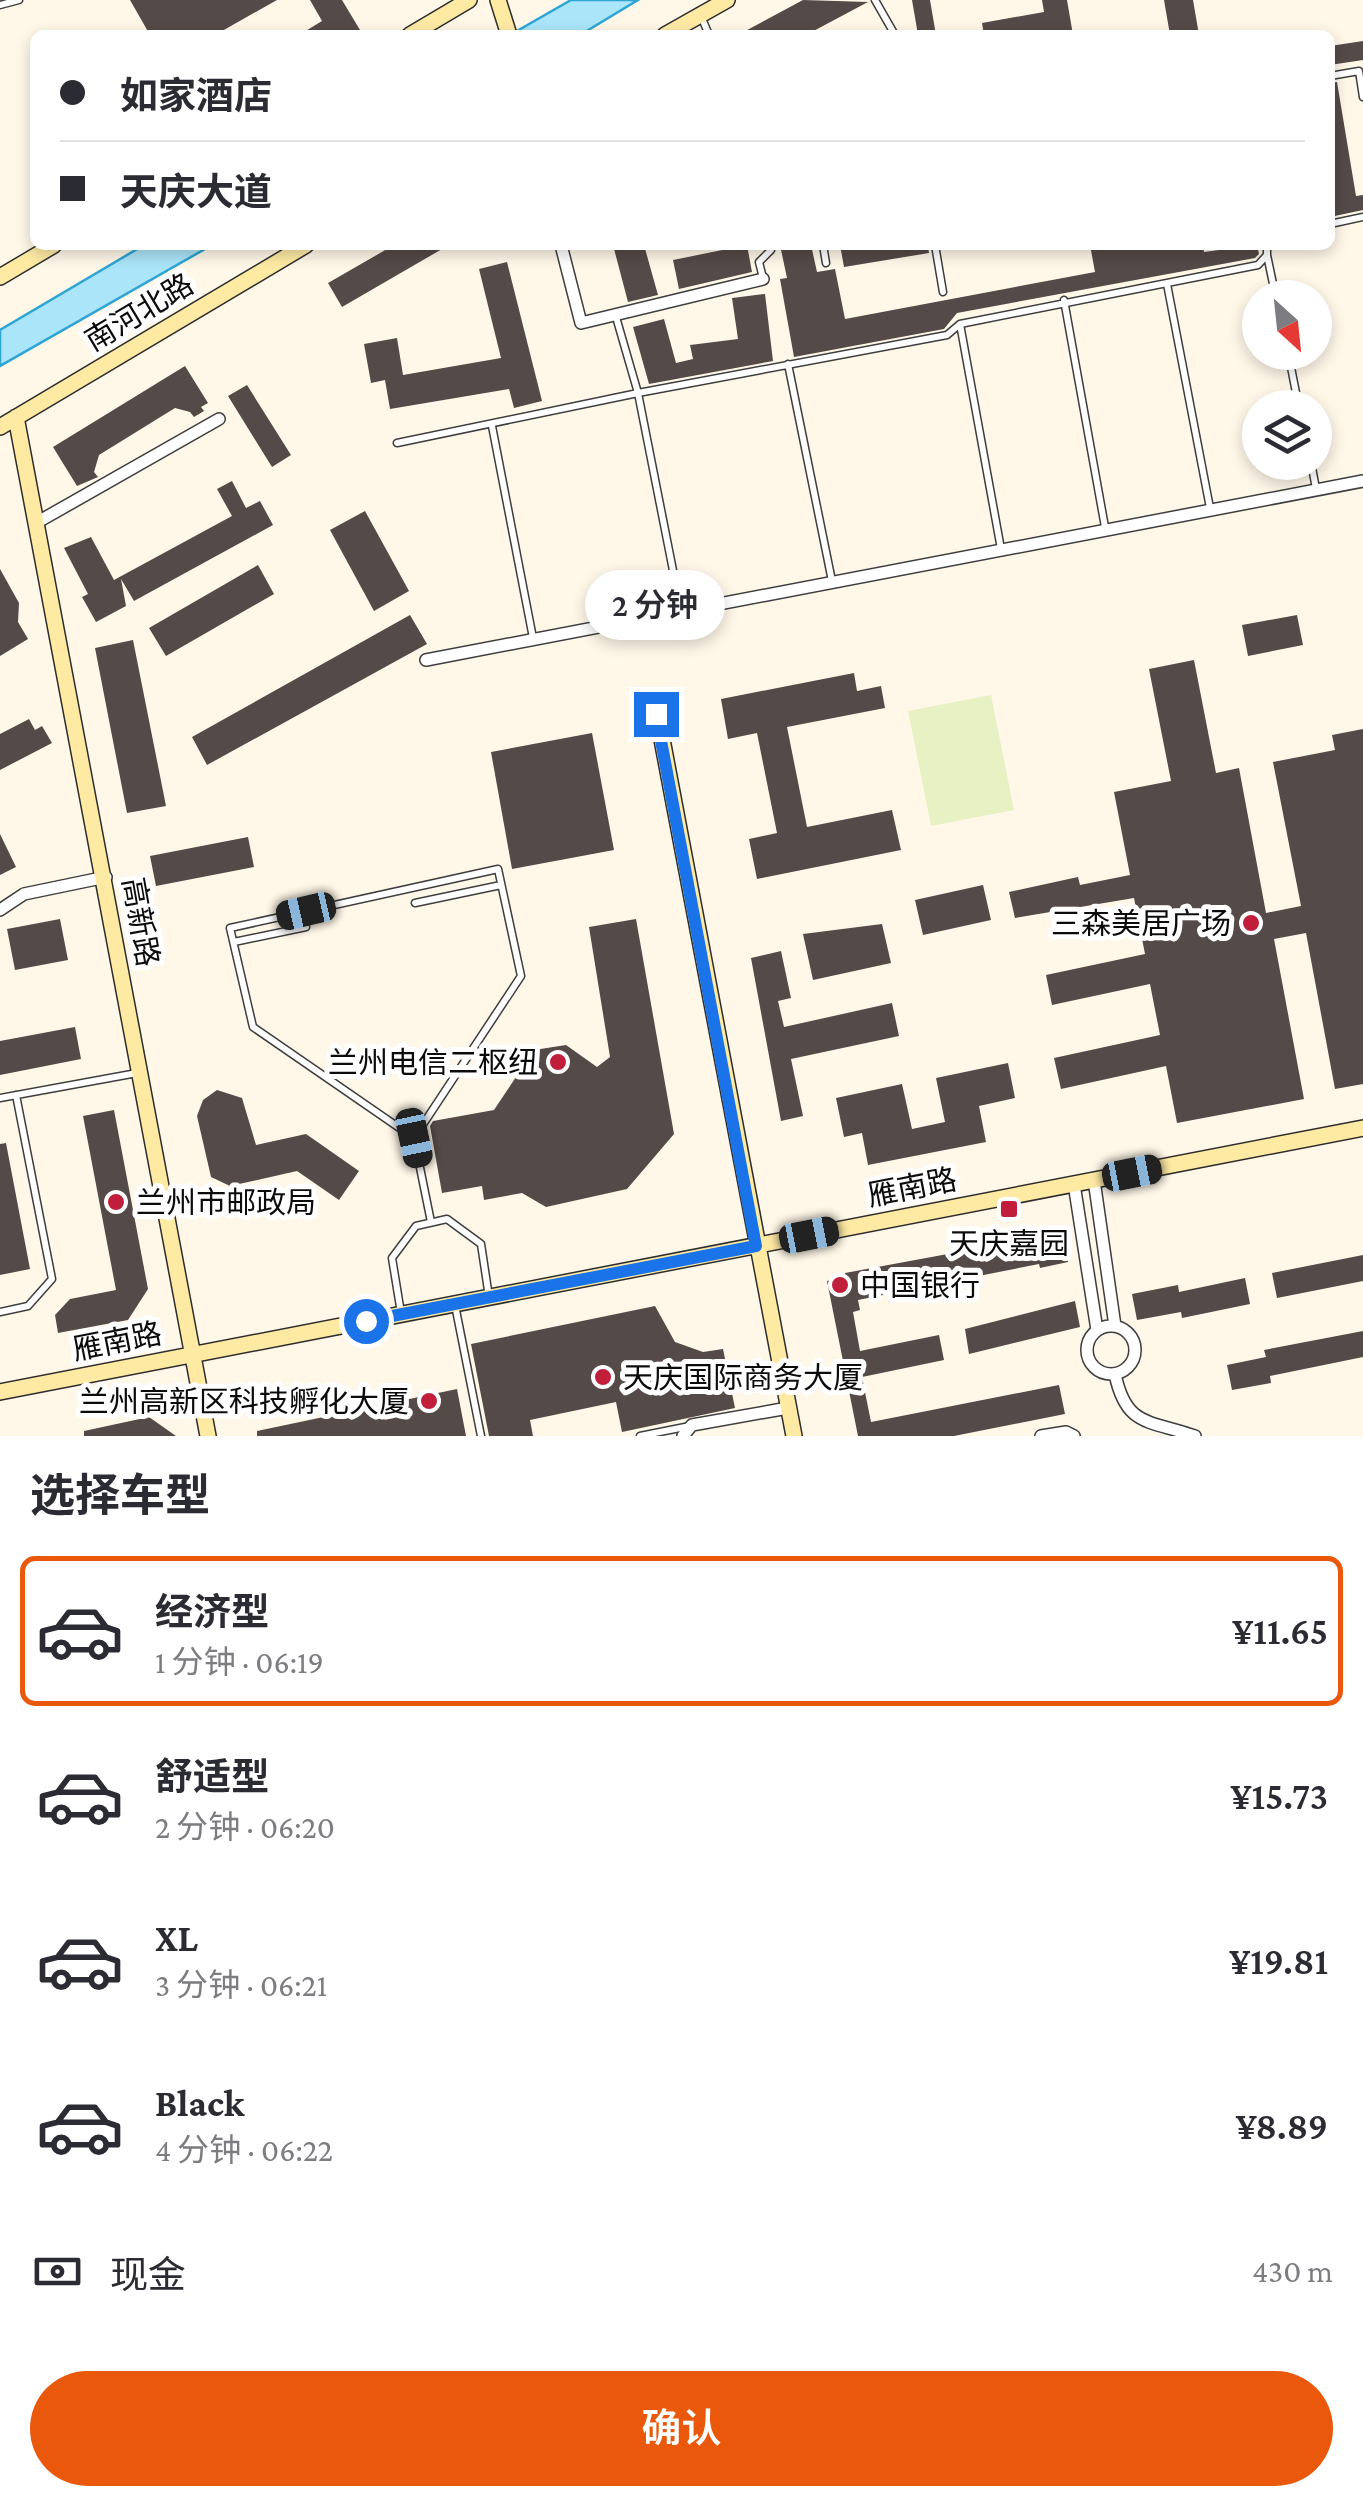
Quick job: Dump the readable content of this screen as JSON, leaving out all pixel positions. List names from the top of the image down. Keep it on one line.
{"streets":{"street":["南河北路","高新路","雁南路"]},"crossings":[["南河北路","高新路"],["高新路","雁南路"]],"places":{"other":["三森美居广场","兰州电信二枢纽","兰州市邮政局","中国银行","天庆国际商务大厦","兰州高新区科技孵化大厦"],"transit":["天庆嘉园"]},"north":"bottom right","page":{"banner":["如家酒店","天庆大道"],"bubble":"2 分钟","heading":"选择车型","list":[{"name":"经济型","note":"1 分钟 · 06:19","value":"¥11.65"},{"name":"舒适型","note":"2 分钟 · 06:20","value":"¥15.73"},{"name":"XL","note":"3 分钟 · 06:21","value":"¥19.81"},{"name":"Black","note":"4 分钟 · 06:22","value":"¥8.89"}],"pay":["现金","430 m"],"buttons":"确认"}}
